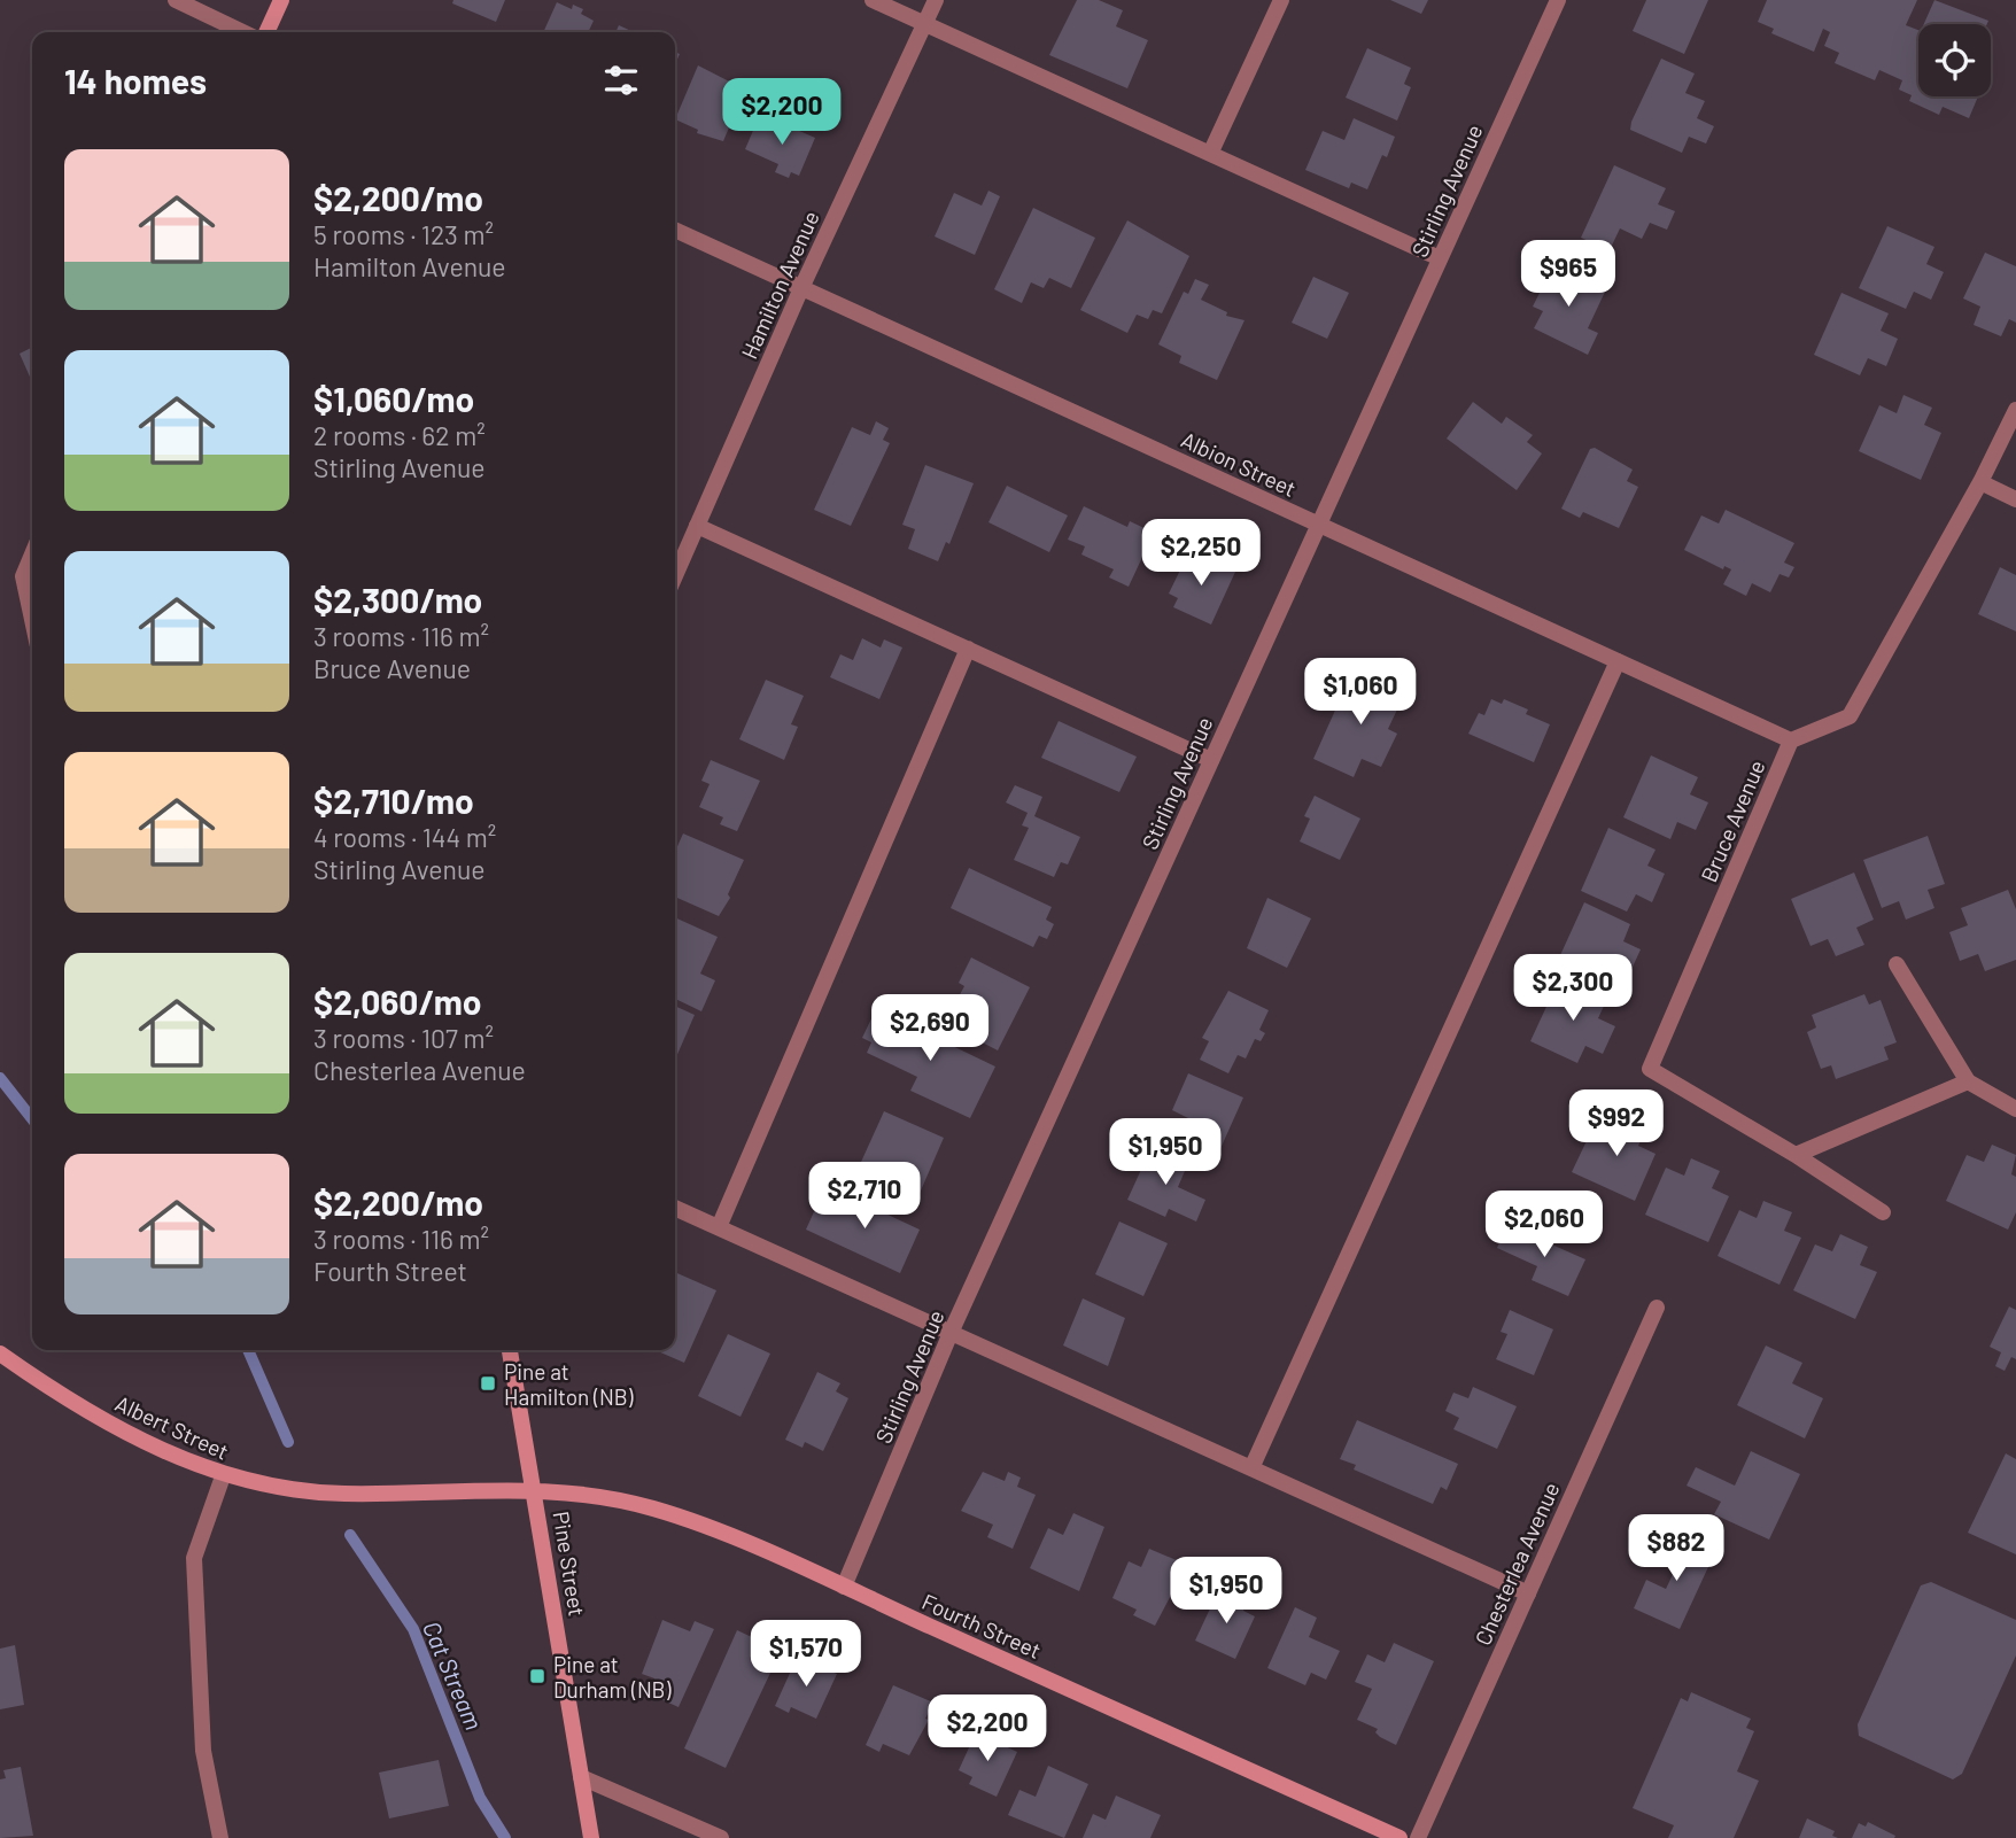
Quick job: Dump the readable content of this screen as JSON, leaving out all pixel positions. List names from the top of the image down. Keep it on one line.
{"streets":{"street":["Stirling Avenue","Hamilton Avenue","Albion Street","Bruce Avenue","Albert Street","Pine Street","Chesterlea Avenue","Fourth Street"]},"crossings":[["Stirling Avenue","Albion Street"],["Stirling Avenue","Fourth Street"],["Hamilton Avenue","Albion Street"],["Albion Street","Bruce Avenue"],["Albert Street","Pine Street"],["Albert Street","Fourth Street"],["Pine Street","Fourth Street"]],"water":["Cat Stream"],"places":{"transit":["Pine at Hamilton (NB)","Pine at Durham (NB)"]},"page":{"heading":"14 homes","price":["$2,200","$965","$2,250","$1,060","$2,300","$2,690","$992","$1,950","$2,710","$2,060","$882","$1,950","$1,570","$2,200"],"list":[{"name":"$2,200/mo","note":"5 rooms · 123 m² · Hamilton Avenue"},{"name":"$1,060/mo","note":"2 rooms · 62 m² · Stirling Avenue"},{"name":"$2,300/mo","note":"3 rooms · 116 m² · Bruce Avenue"},{"name":"$2,710/mo","note":"4 rooms · 144 m² · Stirling Avenue"},{"name":"$2,060/mo","note":"3 rooms · 107 m² · Chesterlea Avenue"},{"name":"$2,200/mo","note":"3 rooms · 116 m² · Fourth Street"}]}}
